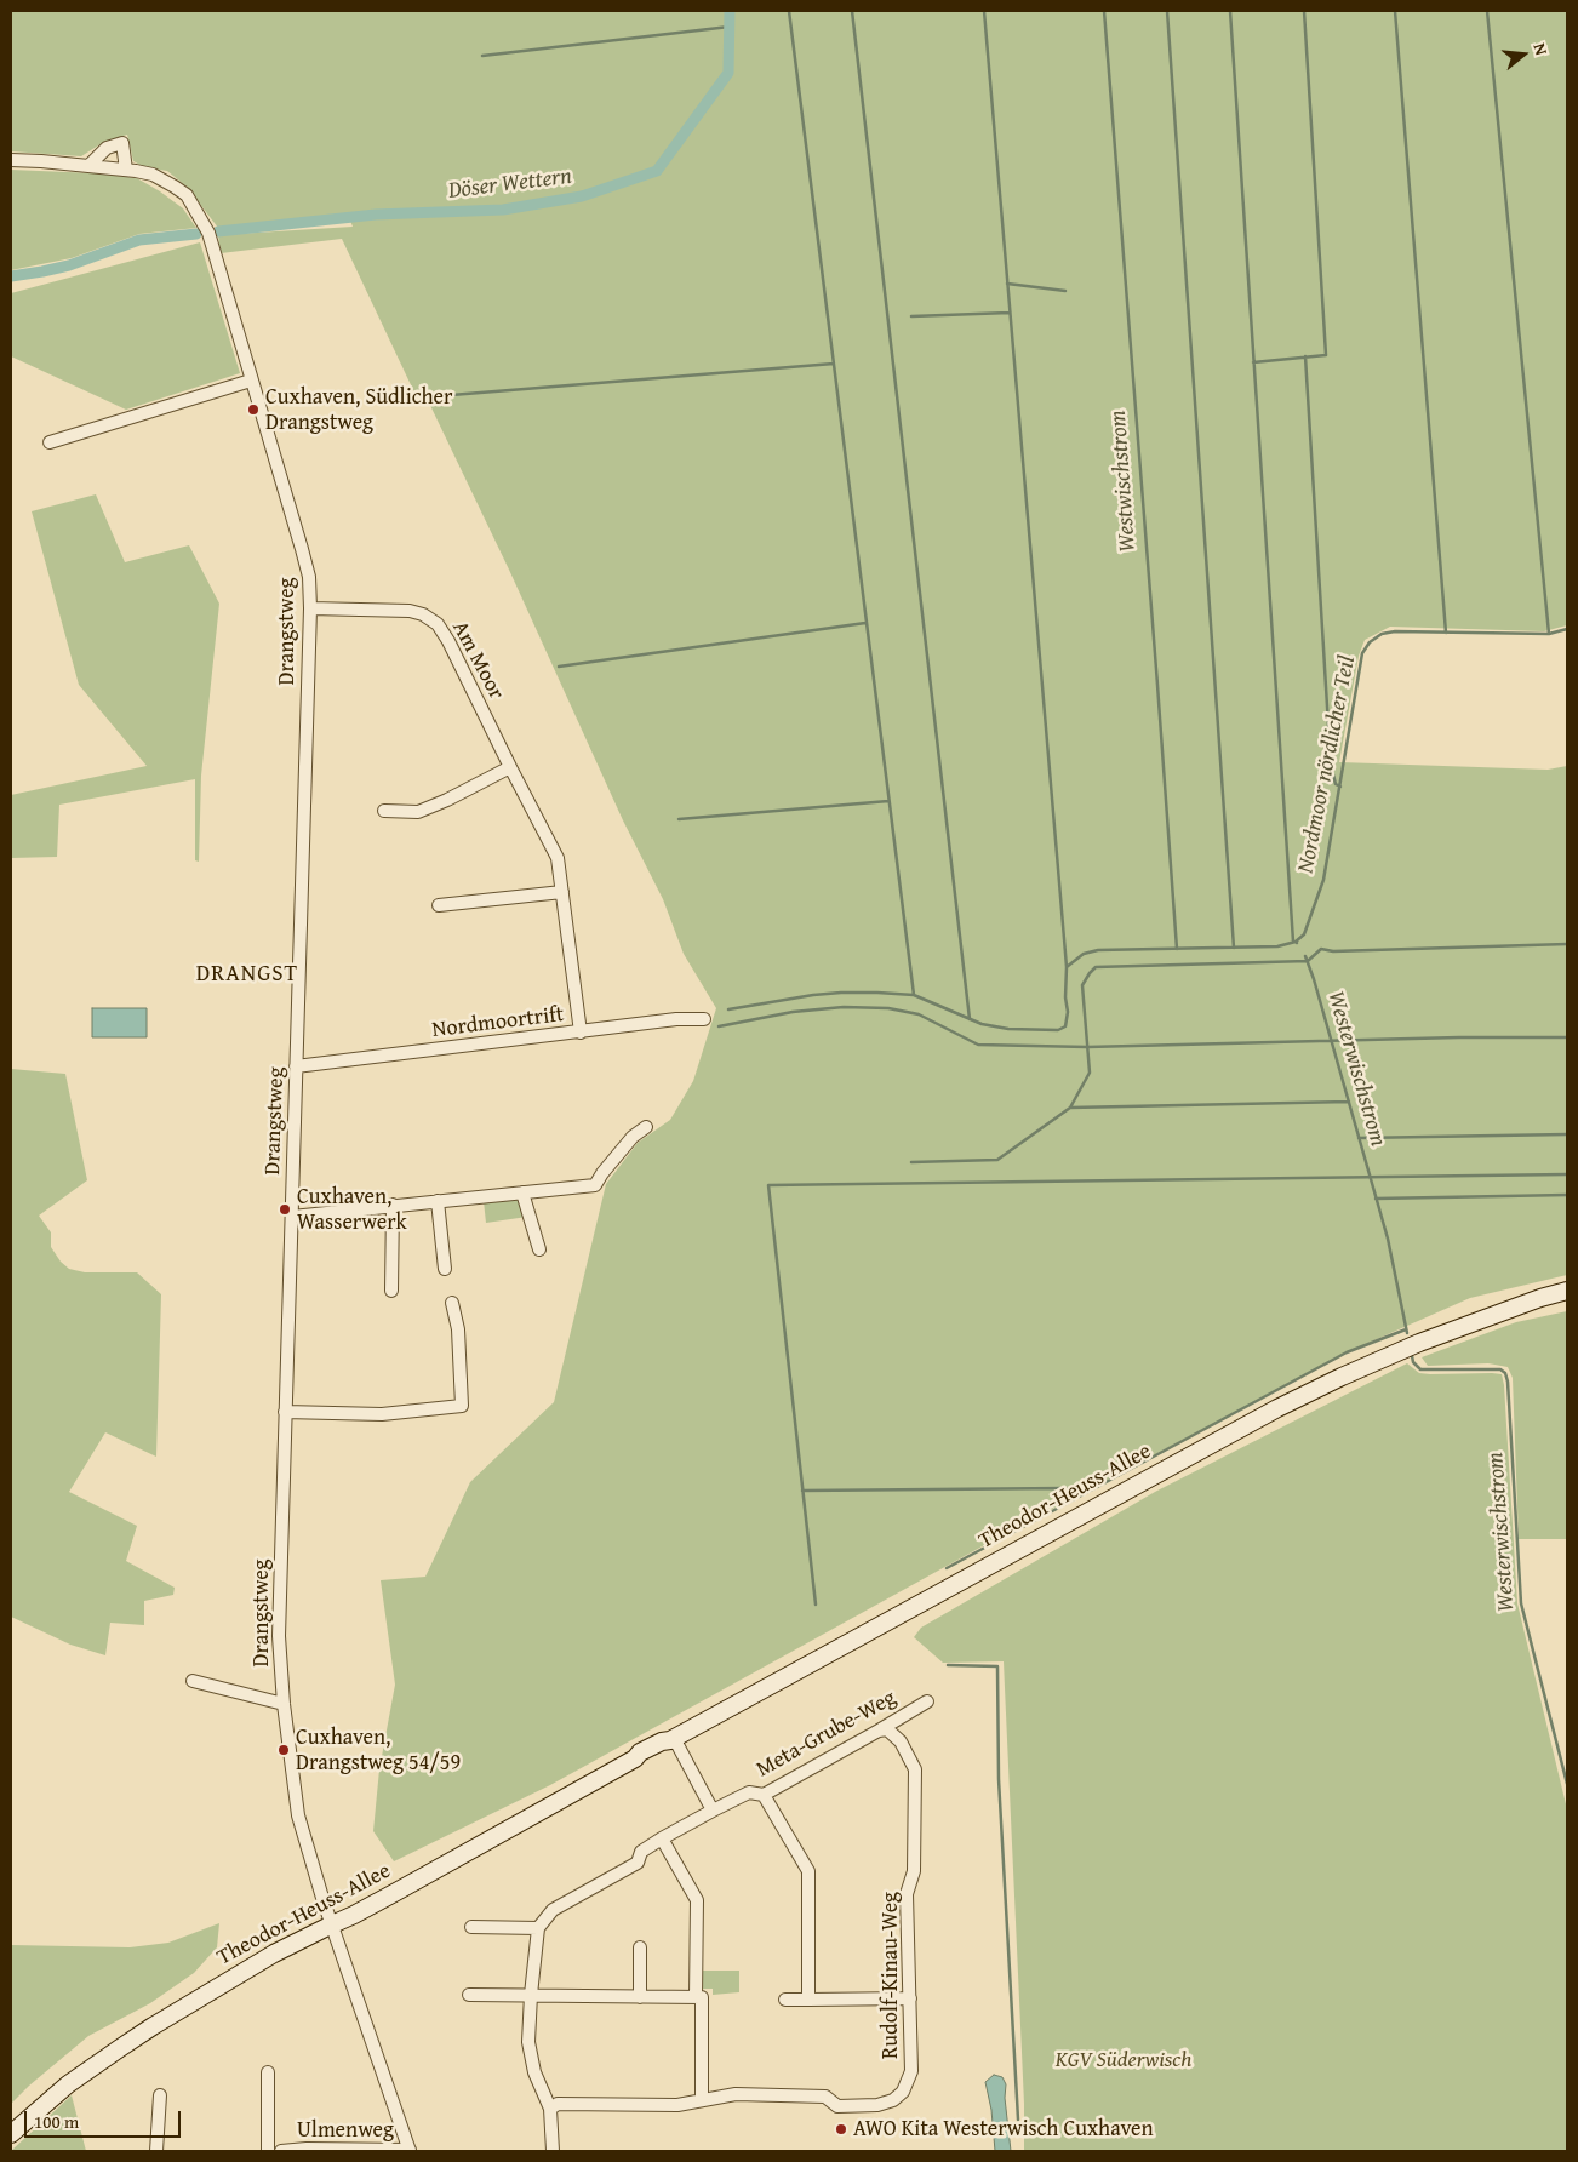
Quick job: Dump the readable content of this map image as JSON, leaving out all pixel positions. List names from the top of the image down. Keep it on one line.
{"streets":{"street":["Drangstweg","Am Moor","Nordmoortrift","Theodor-Heuss-Allee","Meta-Grube-Weg","Rudolf-Kinau-Weg","Ulmenweg"]},"crossings":[["Drangstweg","Am Moor"],["Drangstweg","Nordmoortrift"],["Drangstweg","Theodor-Heuss-Allee"],["Drangstweg","Ulmenweg"],["Am Moor","Nordmoortrift"],["Meta-Grube-Weg","Rudolf-Kinau-Weg"]],"districts":["DRANGST"],"water":["Döser Wettern","Westwischstrom","Nordmoor nördlicher Teil","Westerwischstrom"],"parks":["KGV Süderwisch"],"places":["Cuxhaven, Südlicher Drangstweg","Cuxhaven, Wasserwerk","Cuxhaven, Drangstweg 54/59","AWO Kita Westerwisch Cuxhaven"],"scale_bar":"100 m","north":"right"}
